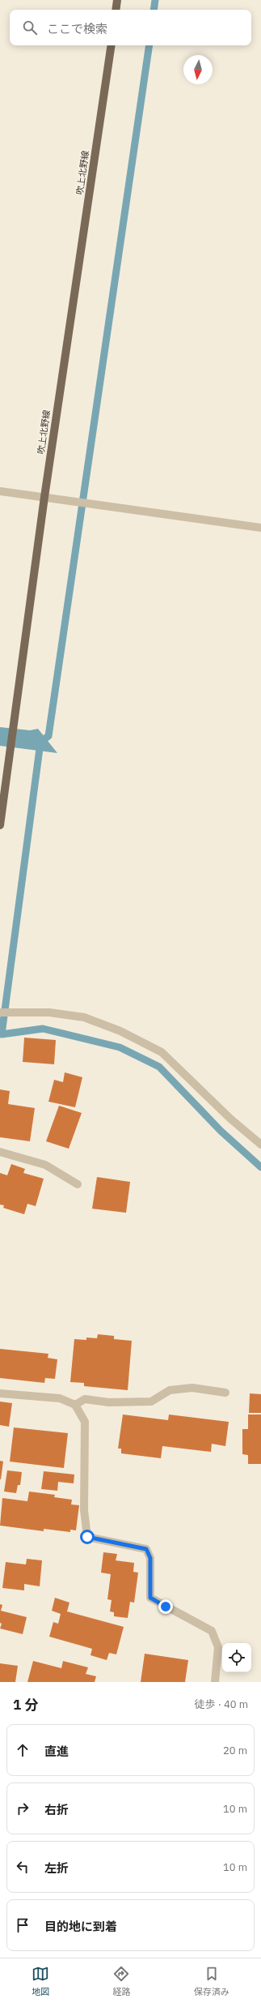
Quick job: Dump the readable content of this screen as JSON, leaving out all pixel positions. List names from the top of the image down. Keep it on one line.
{"streets":{"main road":["吹上北野線"]},"north":"bottom","page":{"search":"ここで検索","heading":["1 分","徒歩 · 40 m"],"list":[["直進","20 m"],["右折","10 m"],["左折","10 m"],"目的地に到着"],"nav":["地図","経路","保存済み"]}}
